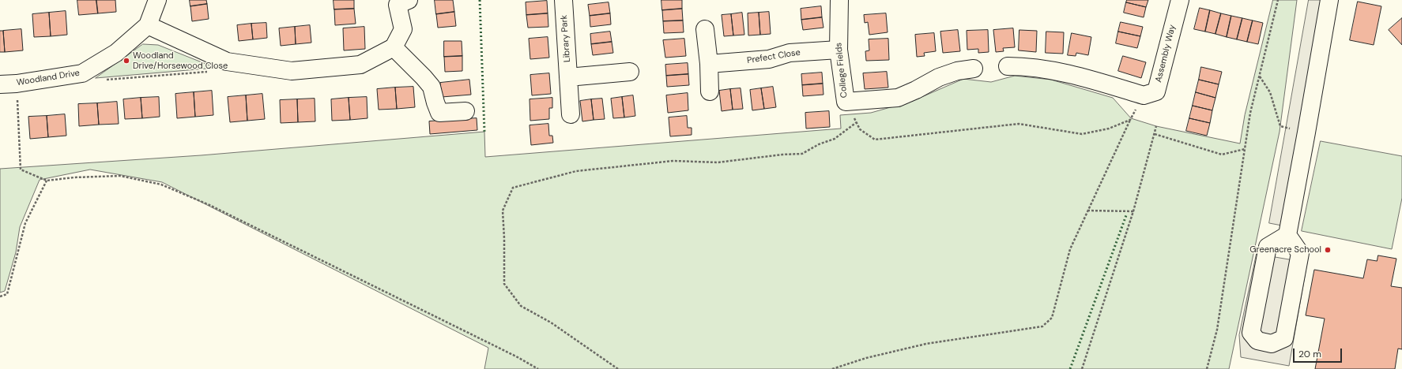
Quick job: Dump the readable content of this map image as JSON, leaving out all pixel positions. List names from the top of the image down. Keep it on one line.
{"streets":{"street":["Library Park","Assembly Way","Prefect Close","College Fields","Woodland Drive"]},"crossings":[["Prefect Close","College Fields"]],"places":["Woodland Drive/Horsewood Close","Greenacre School"],"scale_bar":"20 m"}
